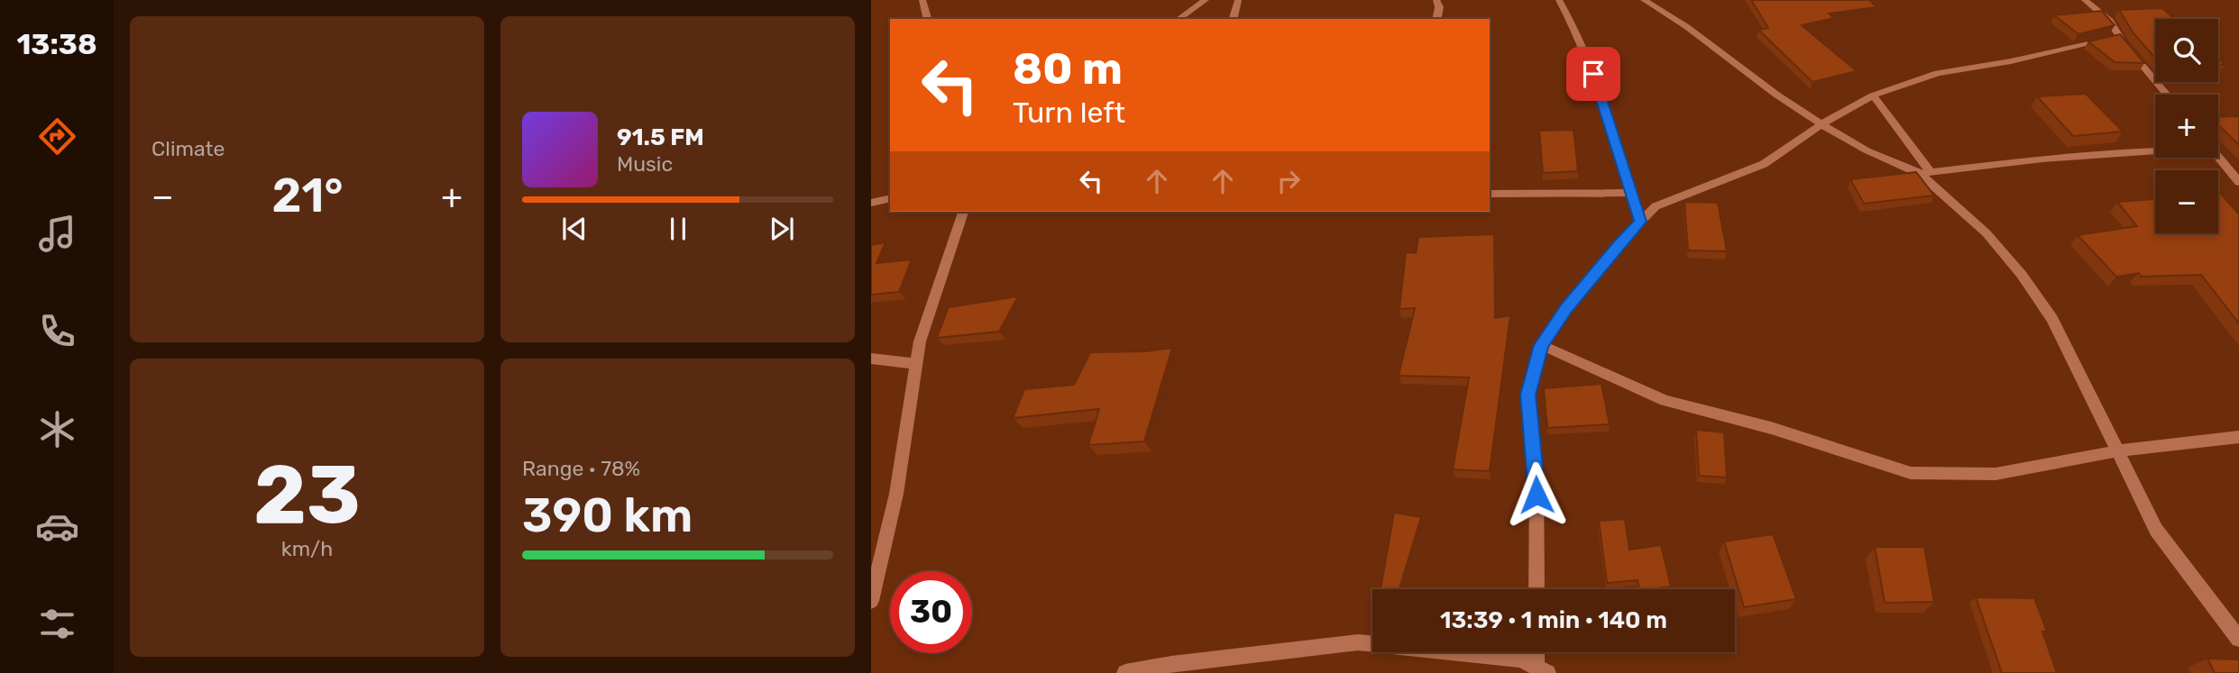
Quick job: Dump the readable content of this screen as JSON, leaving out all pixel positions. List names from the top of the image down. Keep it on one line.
{"page":{"tabs":"13:38","tile":["Climate",["23","km/h"],["Range · 78%","390 km"]],"map_buttons":["+","−"],"turn":["80 m","Turn left"],"song":["91.5 FM","Music"],"heat":["−","21°","+"],"limit":"30","trip":"13:39 · 1 min · 140 m"}}
